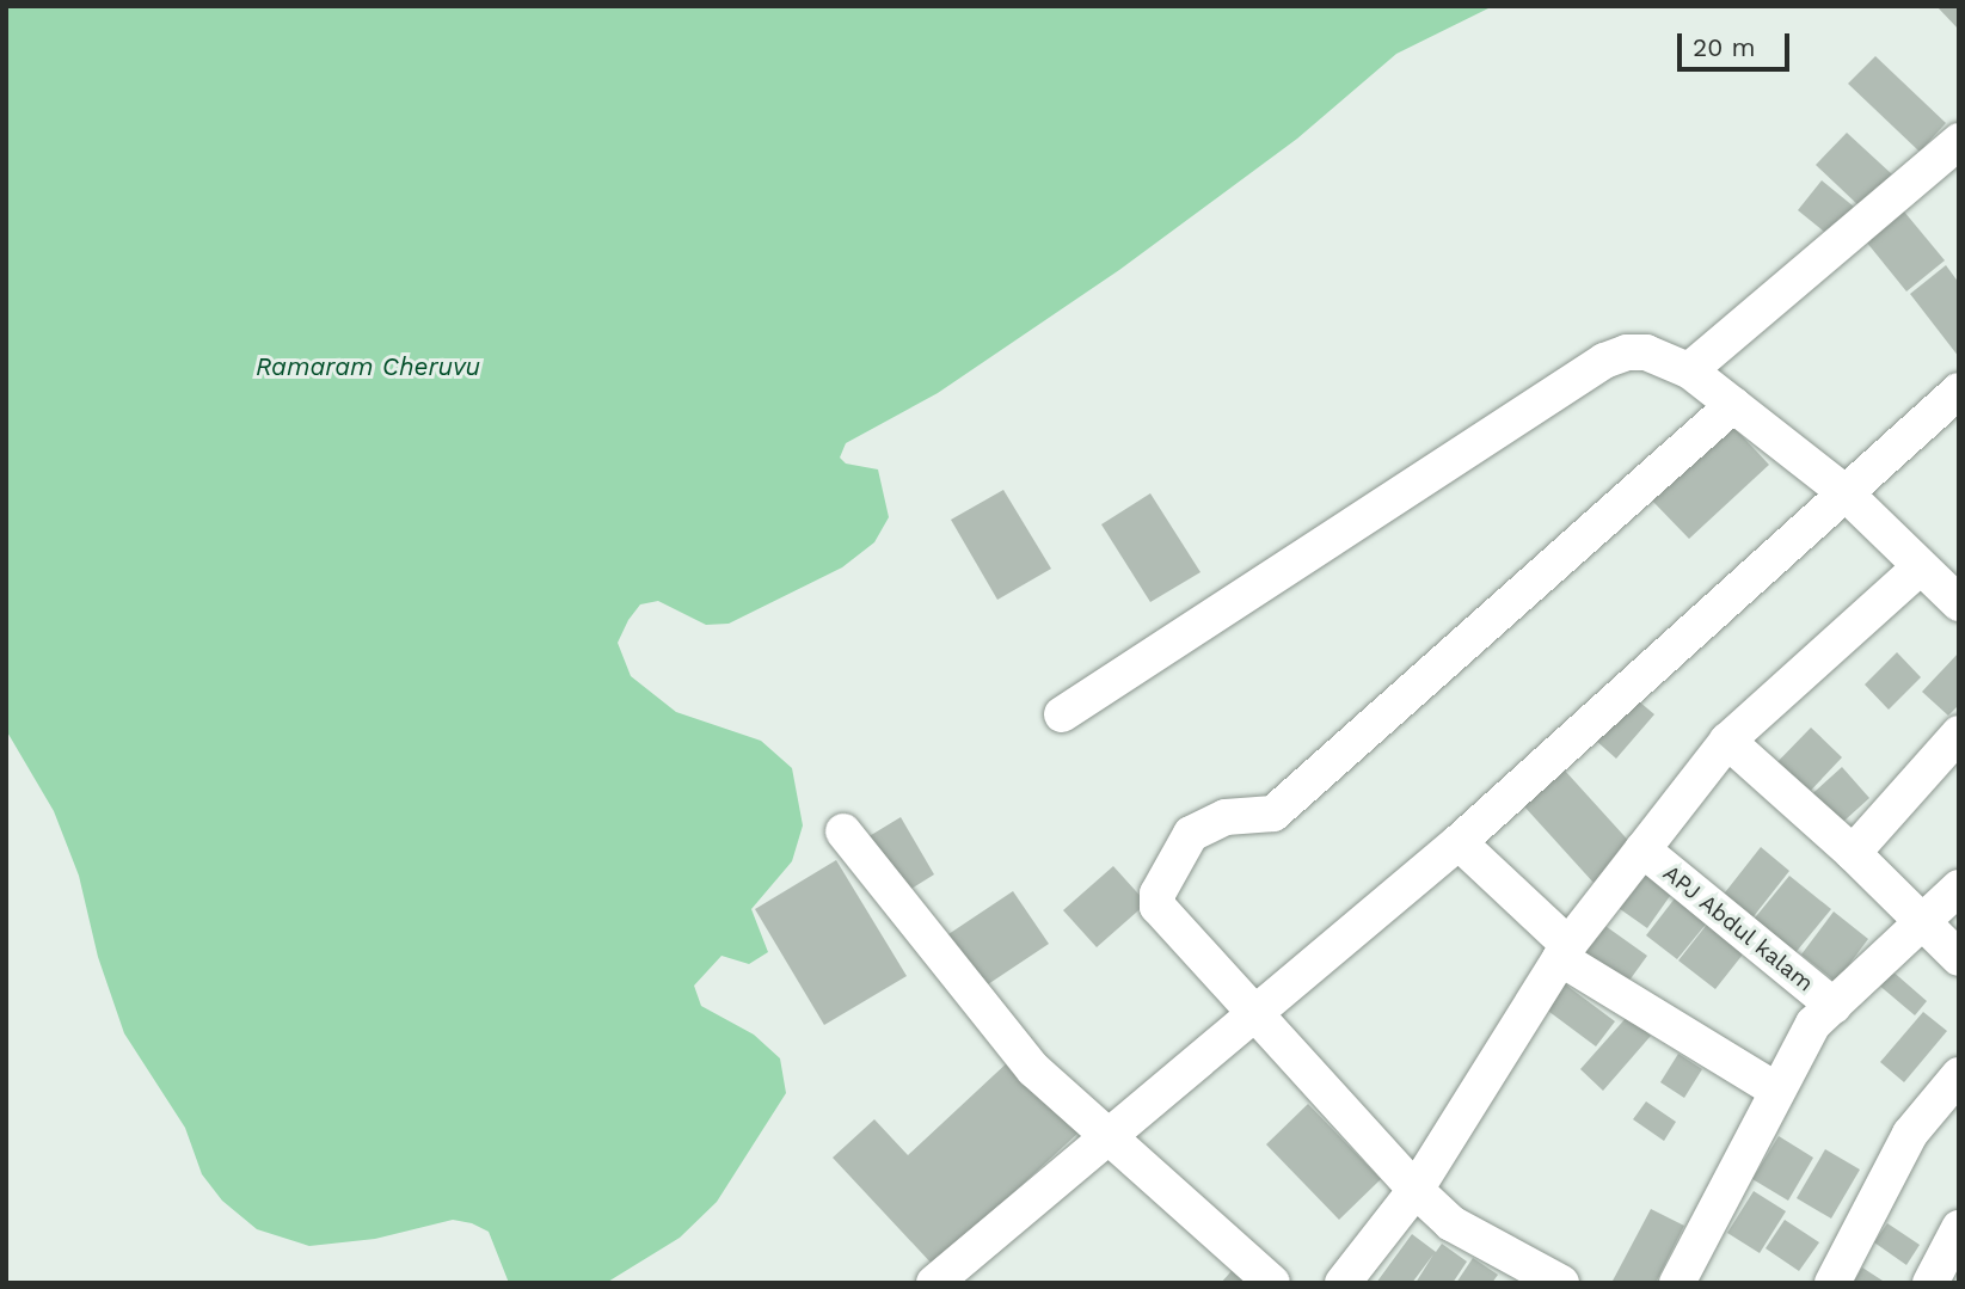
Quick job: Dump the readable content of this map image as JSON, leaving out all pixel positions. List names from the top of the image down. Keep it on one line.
{"streets":{"street":["APJ Abdul kalam"]},"water":["Ramaram Cheruvu"],"scale_bar":"20 m"}
